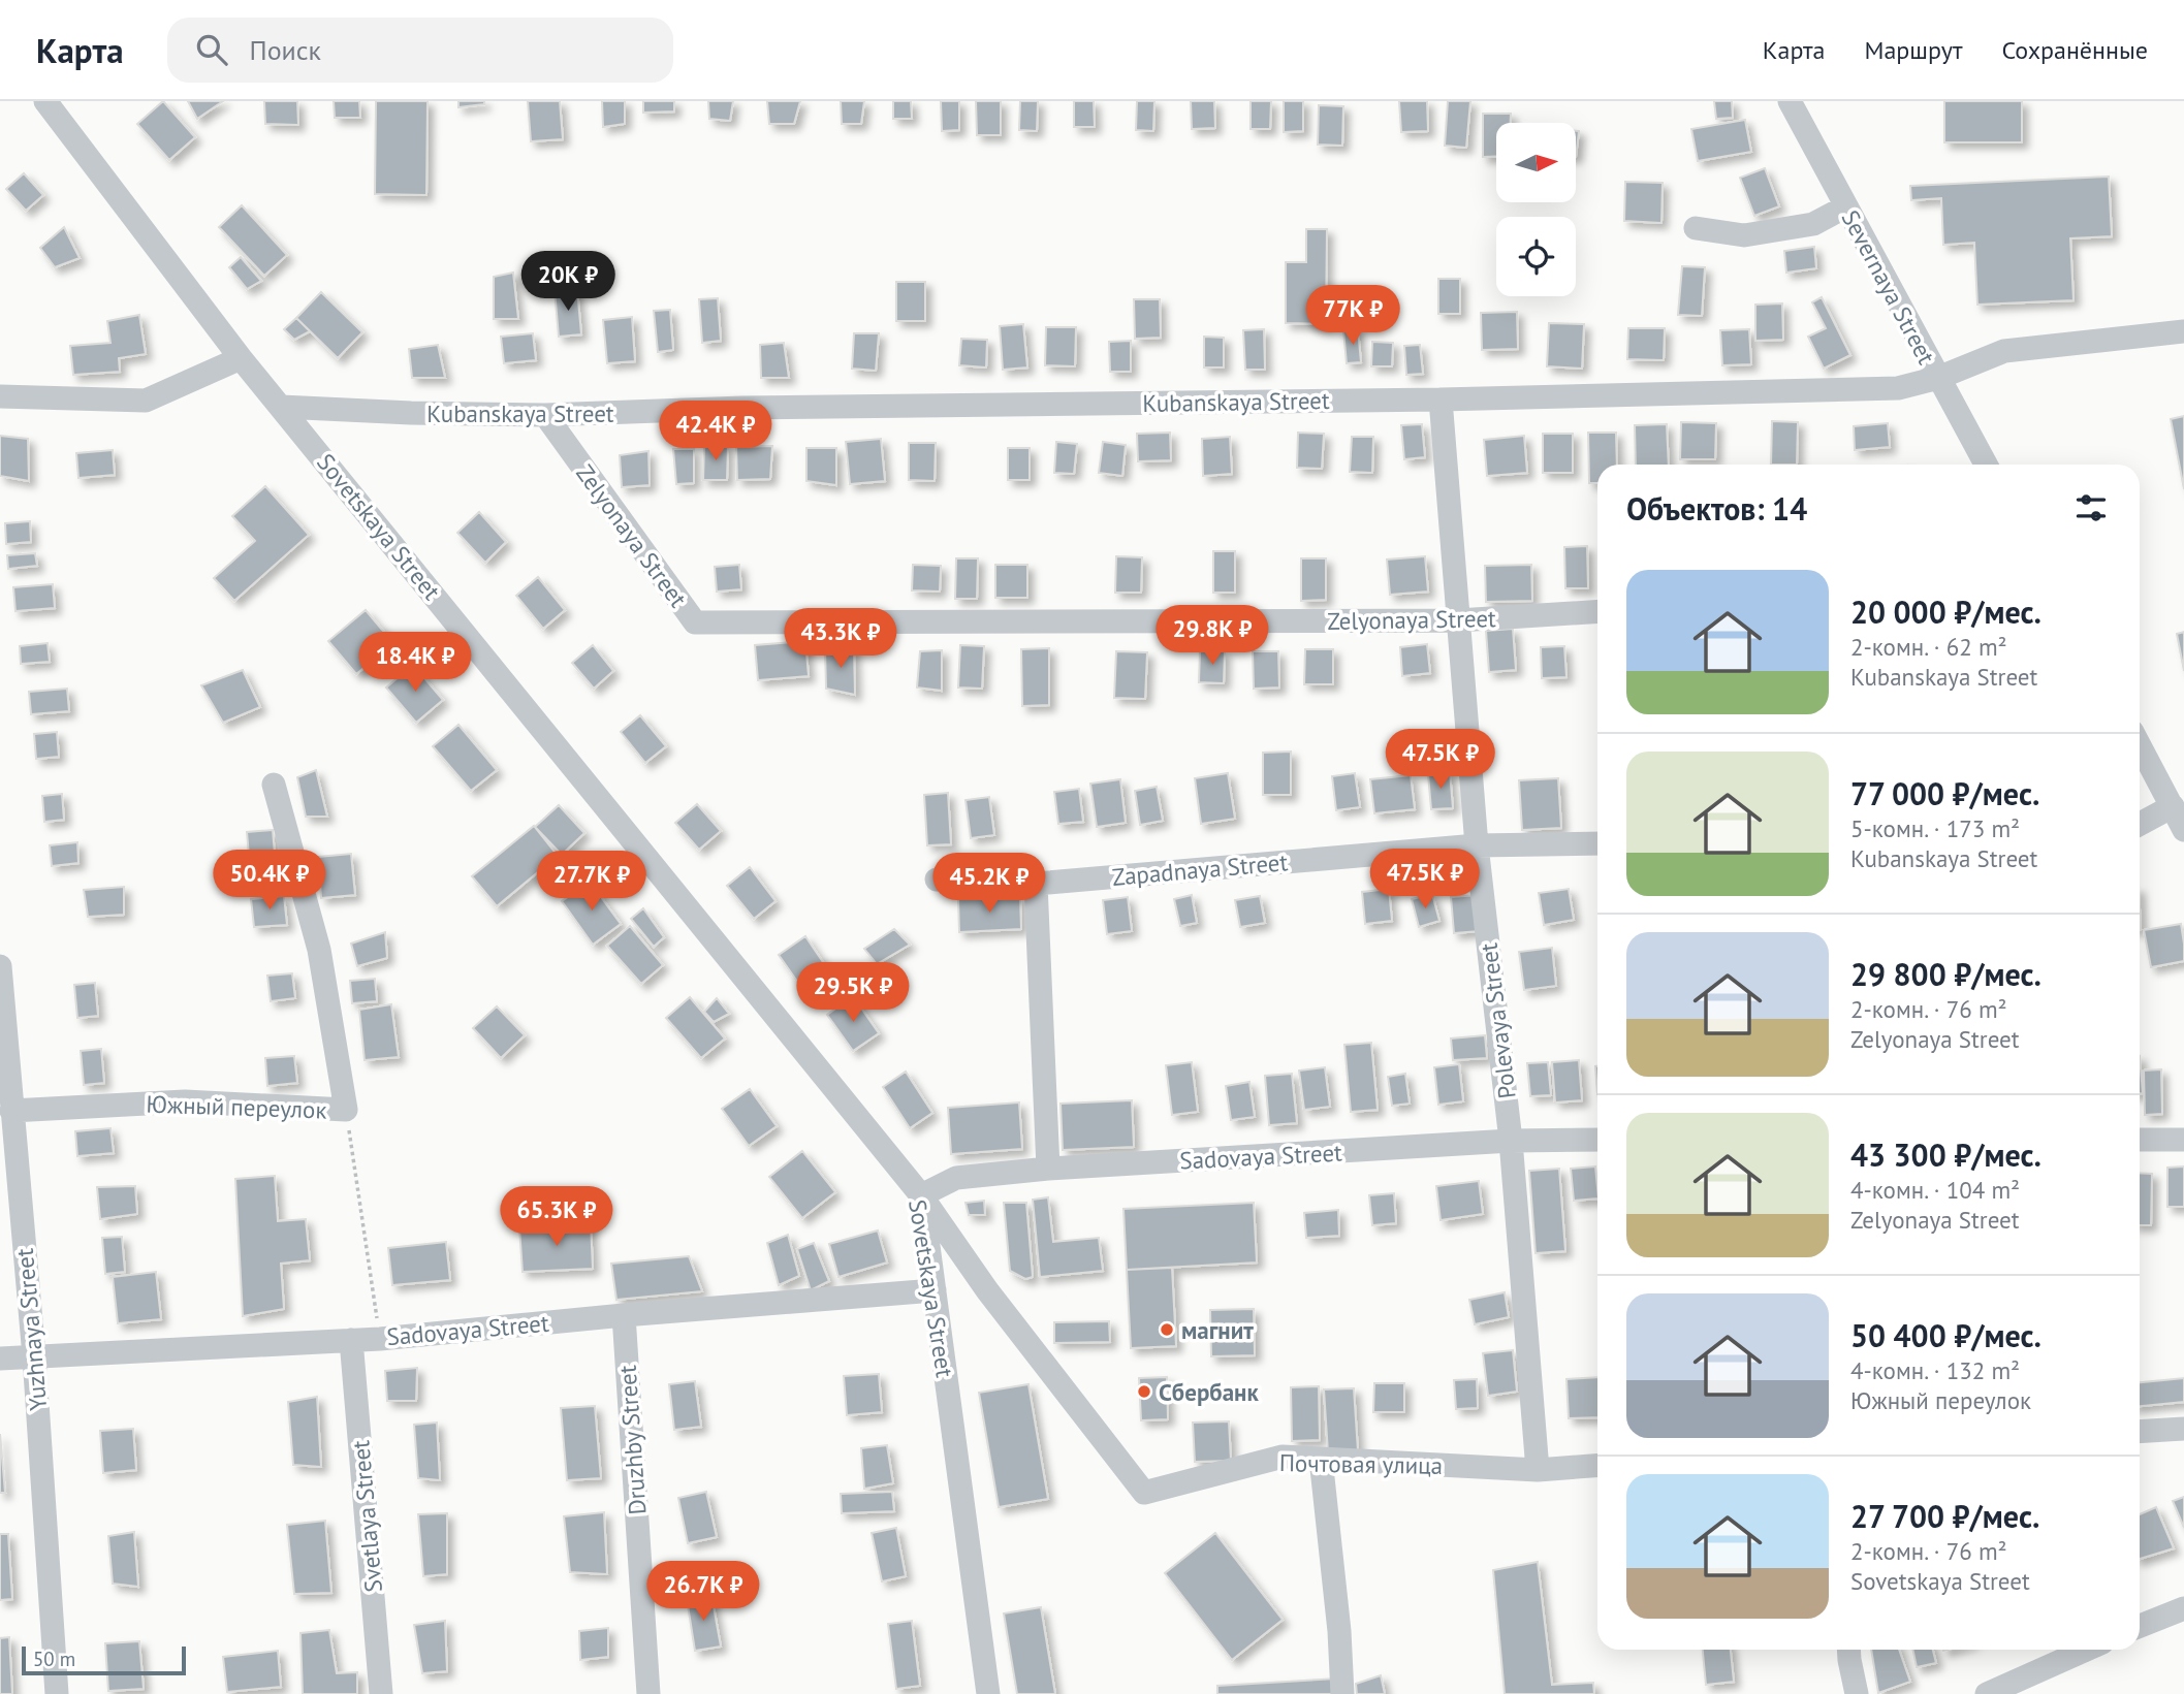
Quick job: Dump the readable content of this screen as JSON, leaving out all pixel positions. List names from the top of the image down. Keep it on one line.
{"streets":{"street":["Severnaya Street","Kubanskaya Street","Sovetskaya Street","Zelyonaya Street","Zapadnaya Street","Polevaya Street","Южный переулок","Sadovaya Street","Yuzhnaya Street","Druzhby Street","Почтовая улица","Svetlaya Street"]},"crossings":[["Severnaya Street","Kubanskaya Street"],["Kubanskaya Street","Sovetskaya Street"],["Kubanskaya Street","Zelyonaya Street"],["Kubanskaya Street","Polevaya Street"],["Sovetskaya Street","Sadovaya Street"],["Sovetskaya Street","Почтовая улица"],["Zelyonaya Street","Polevaya Street"],["Zapadnaya Street","Polevaya Street"],["Polevaya Street","Sadovaya Street"],["Polevaya Street","Почтовая улица"],["Южный переулок","Yuzhnaya Street"],["Sadovaya Street","Yuzhnaya Street"],["Sadovaya Street","Druzhby Street"],["Sadovaya Street","Почтовая улица"],["Sadovaya Street","Svetlaya Street"]],"places":["магнит","Сбербанк"],"scale_bar":"50 m","north":"right","page":{"header":"Карта","search":"Поиск","nav":["Карта","Маршрут","Сохранённые"],"price":["20K ₽","77K ₽","42.4K ₽","29.8K ₽","43.3K ₽","18.4K ₽","47.5K ₽","47.5K ₽","50.4K ₽","27.7K ₽","45.2K ₽","29.5K ₽","65.3K ₽","26.7K ₽"],"heading":"Объектов: 14","list":[{"name":"20 000 ₽/мес.","note":"2-комн. · 62 m² · Kubanskaya Street"},{"name":"77 000 ₽/мес.","note":"5-комн. · 173 m² · Kubanskaya Street"},{"name":"29 800 ₽/мес.","note":"2-комн. · 76 m² · Zelyonaya Street"},{"name":"43 300 ₽/мес.","note":"4-комн. · 104 m² · Zelyonaya Street"},{"name":"50 400 ₽/мес.","note":"4-комн. · 132 m² · Южный переулок"},{"name":"27 700 ₽/мес.","note":"2-комн. · 76 m² · Sovetskaya Street"}],"scale":"50 m"}}
